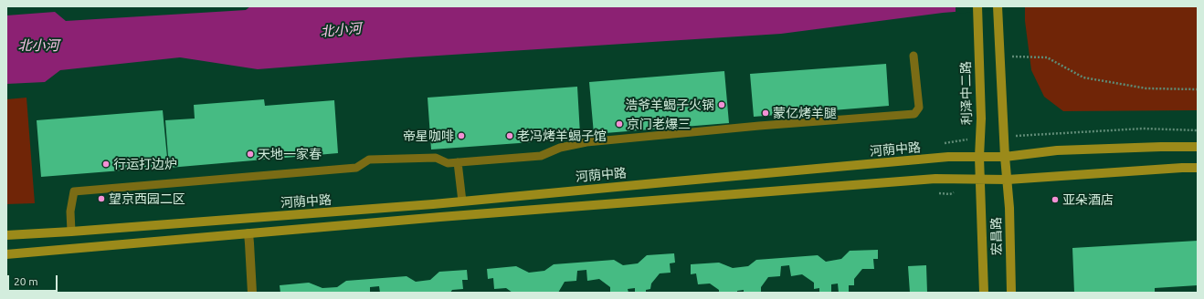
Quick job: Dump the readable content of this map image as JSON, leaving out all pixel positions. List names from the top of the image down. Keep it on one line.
{"streets":{"street":["利泽中二路","河荫中路","宏昌路"]},"crossings":[["利泽中二路","河荫中路"],["利泽中二路","宏昌路"],["河荫中路","宏昌路"]],"water":["北小河"],"places":["浩爷羊蝎子火锅","蒙亿烤羊腿","京门老爆三","帝星咖啡","老冯烤羊蝎子馆","天地一家春","行运打边炉","望京西园二区","亚朵酒店"],"scale_bar":"20 m"}
